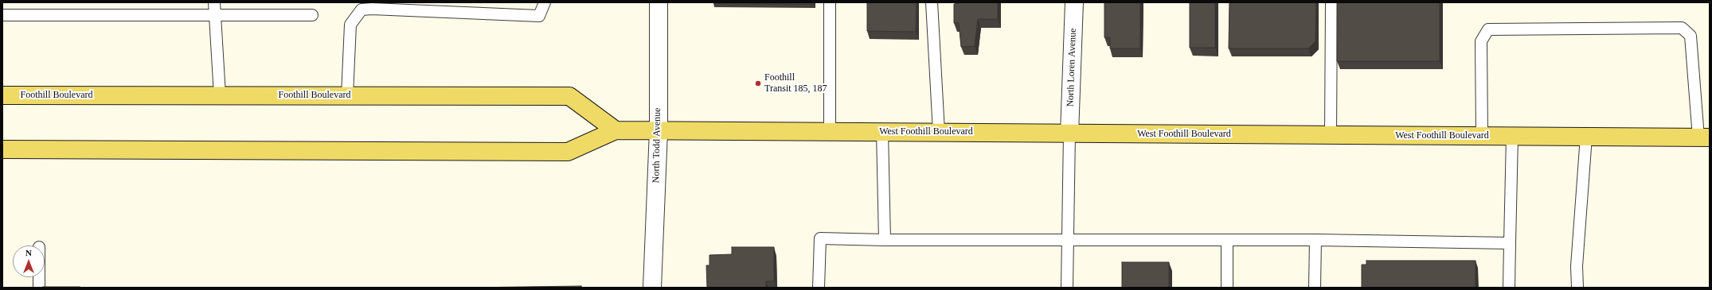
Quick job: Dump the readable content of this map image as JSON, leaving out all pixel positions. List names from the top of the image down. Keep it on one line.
{"streets":{"main road":["Foothill Boulevard","West Foothill Boulevard"],"street":["North Loren Avenue","North Todd Avenue"]},"crossings":[["North Loren Avenue","West Foothill Boulevard"],["West Foothill Boulevard","North Todd Avenue"]],"places":["Foothill Transit 185, 187"],"north":"top"}
